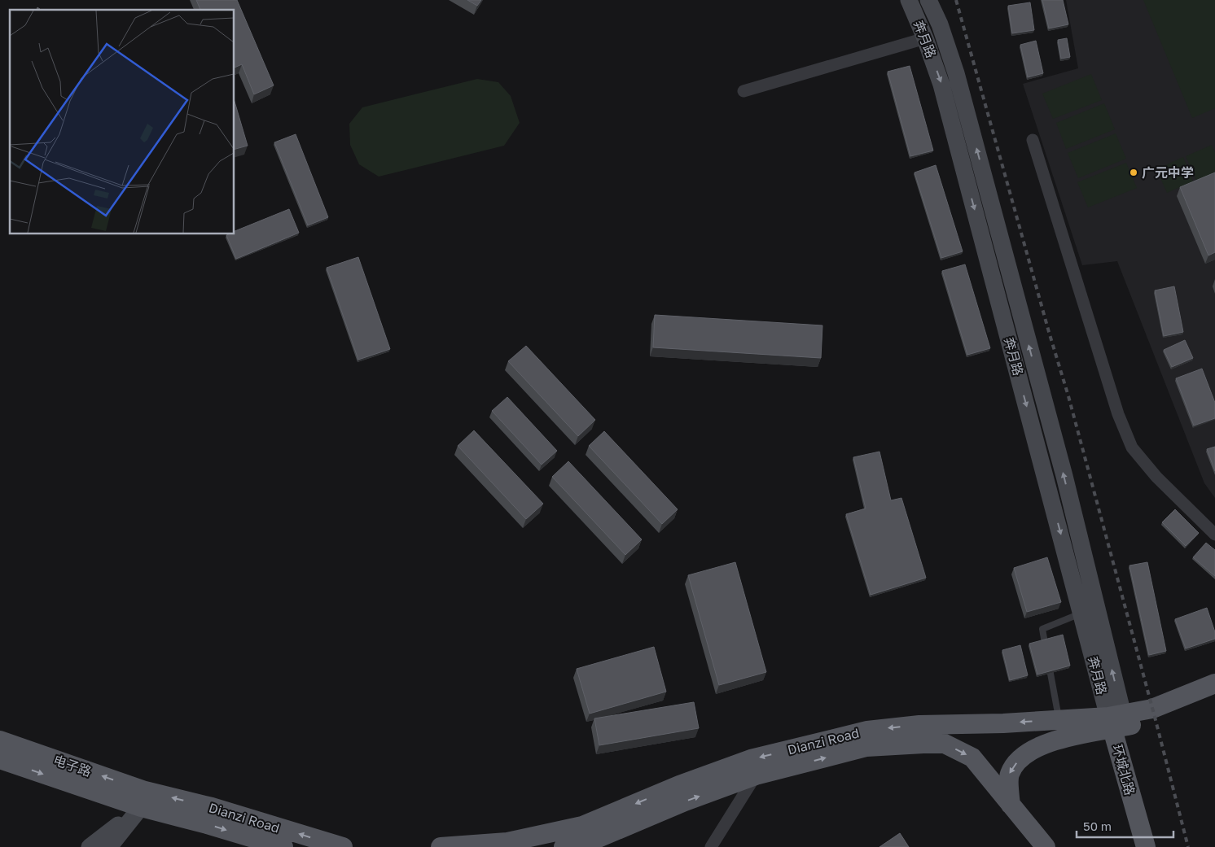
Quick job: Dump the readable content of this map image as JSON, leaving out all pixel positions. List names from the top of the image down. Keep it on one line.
{"streets":{"main road":["Dianzi Road","电子路","环城北路"],"street":["奔月路"]},"crossings":[["奔月路","Dianzi Road"],["奔月路","环城北路"],["Dianzi Road","电子路"],["Dianzi Road","环城北路"]],"places":["广元中学"],"scale_bar":"50 m"}
